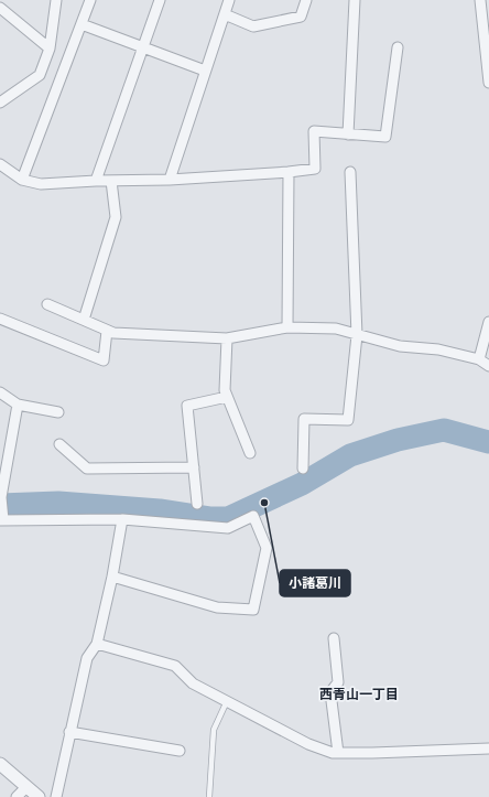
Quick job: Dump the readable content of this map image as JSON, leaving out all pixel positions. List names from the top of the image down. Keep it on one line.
{"districts":["西青山一丁目"],"places":["小諸葛川"]}
